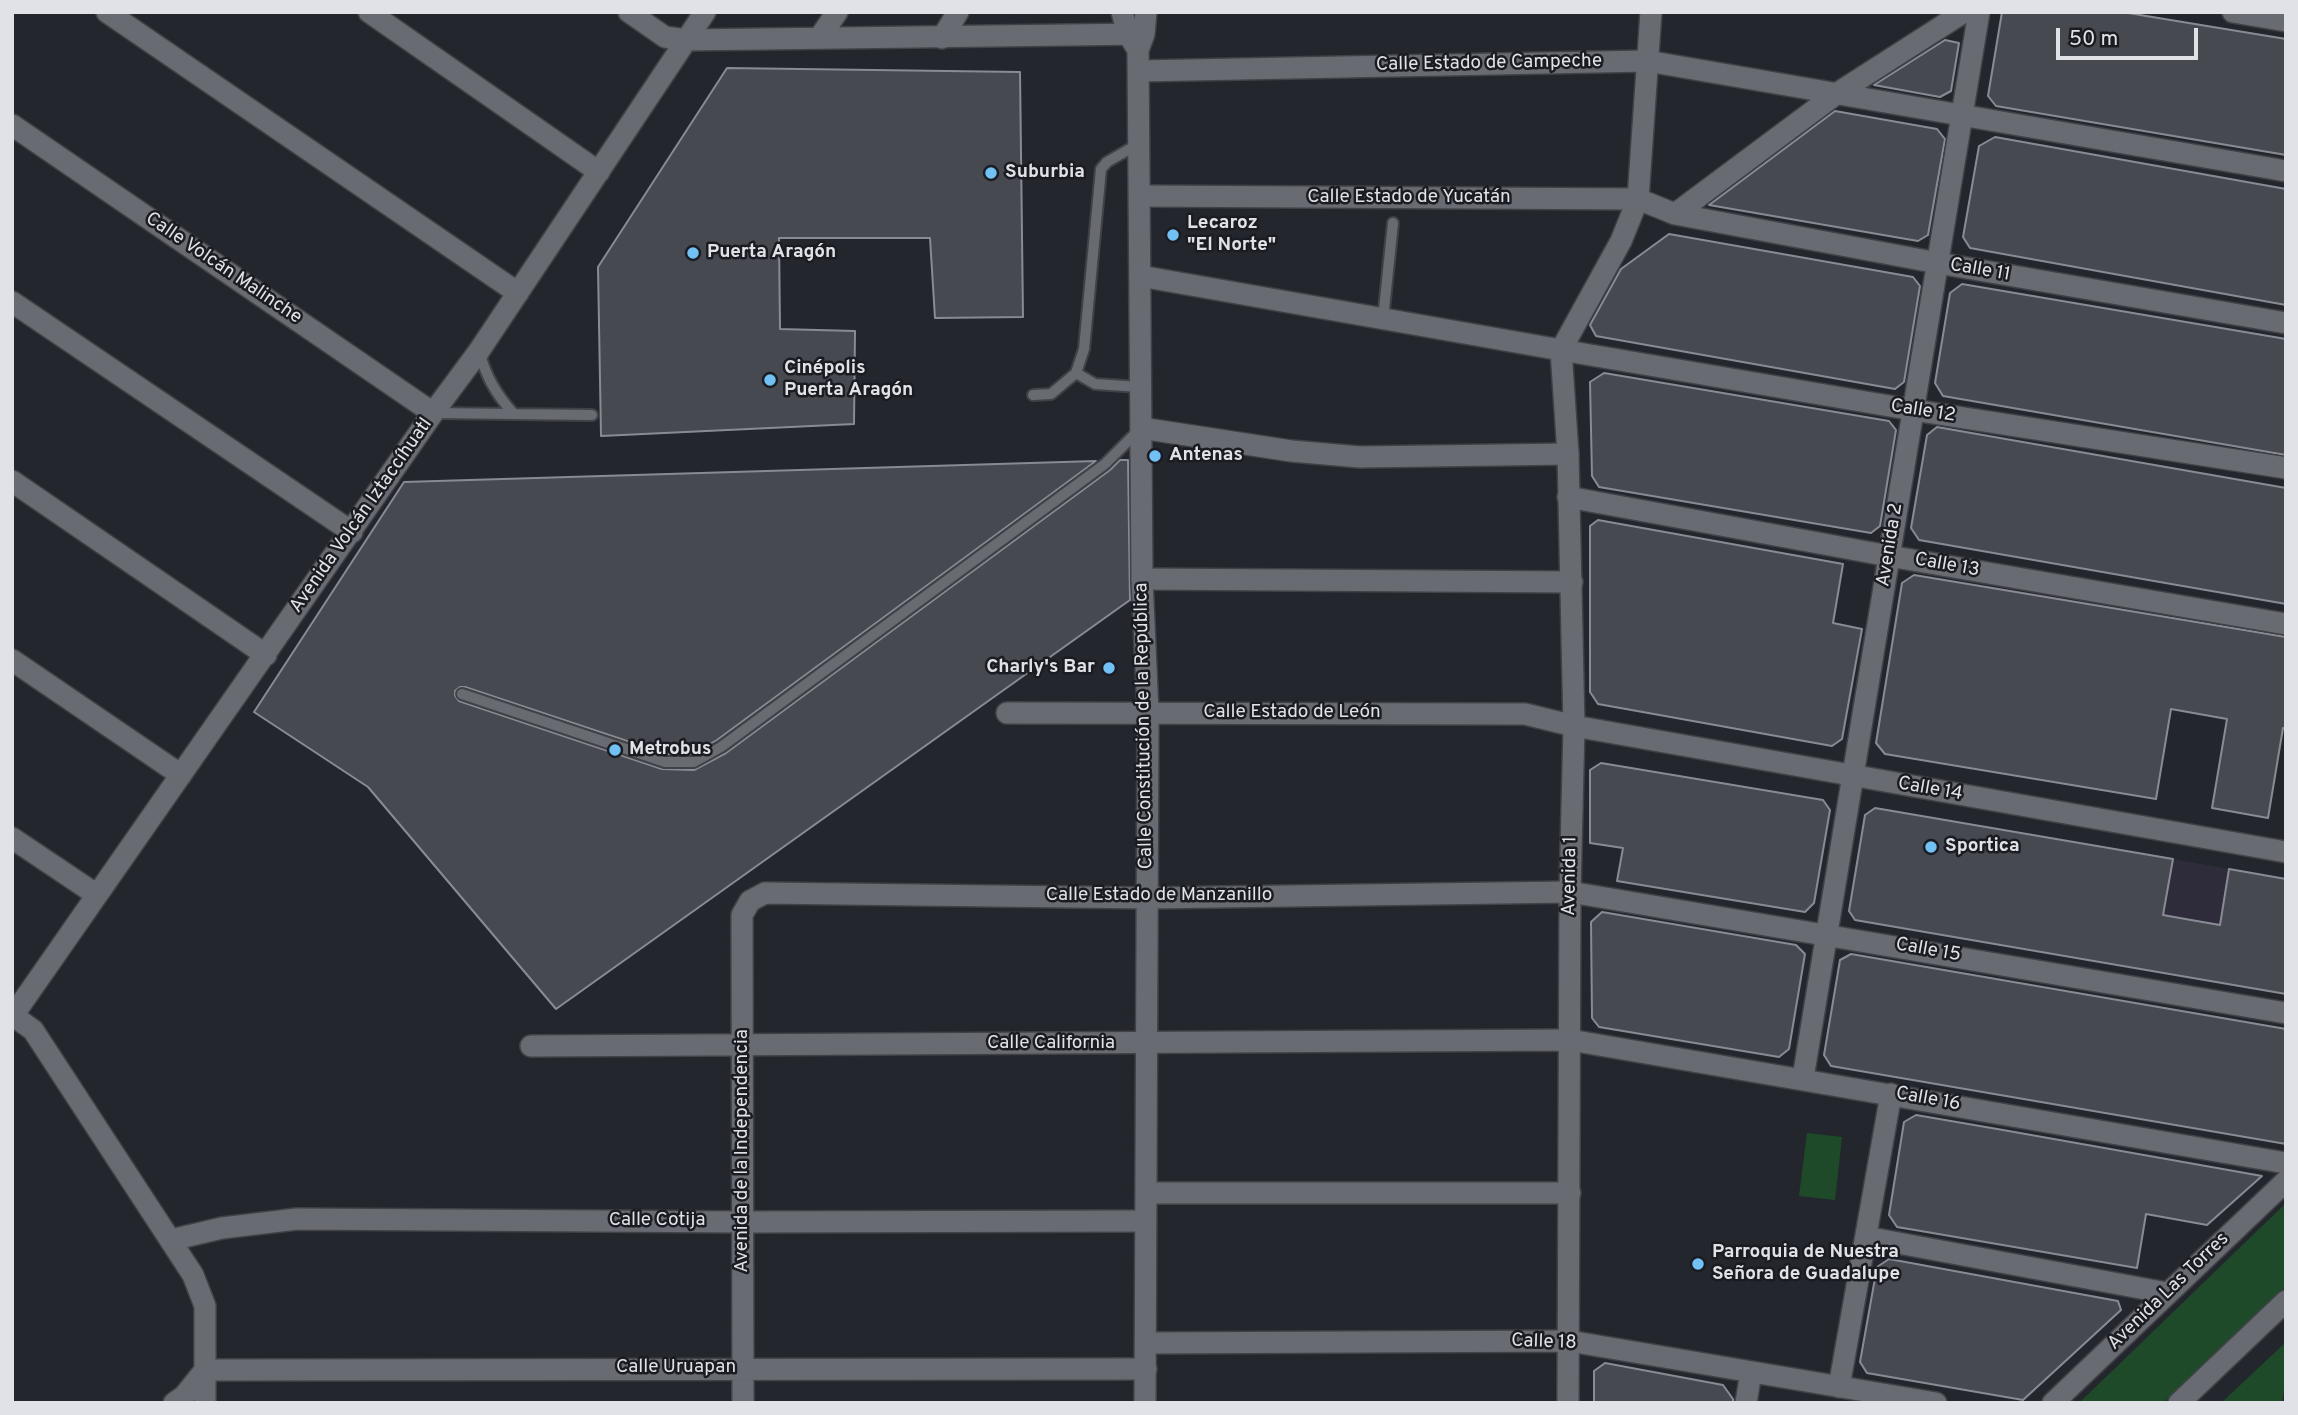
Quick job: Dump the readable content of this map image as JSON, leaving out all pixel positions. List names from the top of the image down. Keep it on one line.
{"streets":{"street":["Calle Estado de Campeche","Calle Estado de Yucatán","Calle Volcán Malinche","Calle 11","Calle 12","Avenida Volcán Iztaccíhuatl","Avenida 2","Calle 13","Calle Estado de León","Calle Constitución de la República","Calle 14","Avenida 1","Calle Estado de Manzanillo","Calle 15","Calle California","Calle 16","Avenida de la Independencia","Calle Cotija","Avenida Las Torres","Calle 18","Calle Uruapan"]},"crossings":[["Calle Estado de Campeche","Avenida Volcán Iztaccíhuatl"],["Calle Estado de Campeche","Avenida 2"],["Calle Estado de Campeche","Calle Constitución de la República"],["Calle Estado de Yucatán","Calle 11"],["Calle Estado de Yucatán","Calle Constitución de la República"],["Calle Volcán Malinche","Avenida Volcán Iztaccíhuatl"],["Calle 11","Avenida 2"],["Calle 12","Avenida 2"],["Calle 12","Avenida 1"],["Avenida 2","Calle 13"],["Avenida 2","Calle 14"],["Avenida 2","Calle 15"],["Avenida 2","Calle 16"],["Calle 13","Avenida 1"],["Calle Estado de León","Calle Constitución de la República"],["Calle Estado de León","Calle 14"],["Calle Estado de León","Avenida 1"],["Calle Constitución de la República","Calle Estado de Manzanillo"],["Calle Constitución de la República","Calle California"],["Calle Constitución de la República","Calle Cotija"],["Calle Constitución de la República","Calle 18"],["Calle Constitución de la República","Calle Uruapan"],["Calle 14","Avenida 1"],["Avenida 1","Calle Estado de Manzanillo"],["Avenida 1","Calle 15"],["Avenida 1","Calle California"],["Avenida 1","Calle 16"],["Avenida 1","Calle 18"],["Calle Estado de Manzanillo","Calle 15"],["Calle Estado de Manzanillo","Avenida de la Independencia"],["Calle California","Calle 16"],["Calle California","Avenida de la Independencia"],["Avenida de la Independencia","Calle Cotija"],["Avenida de la Independencia","Calle Uruapan"]],"places":["Suburbia","Lecaroz \"El Norte\"","Puerta Aragón","Cinépolis Puerta Aragón","Antenas","Charly's Bar","Metrobus","Sportica","Parroquia de Nuestra Señora de Guadalupe"],"scale_bar":"50 m"}
